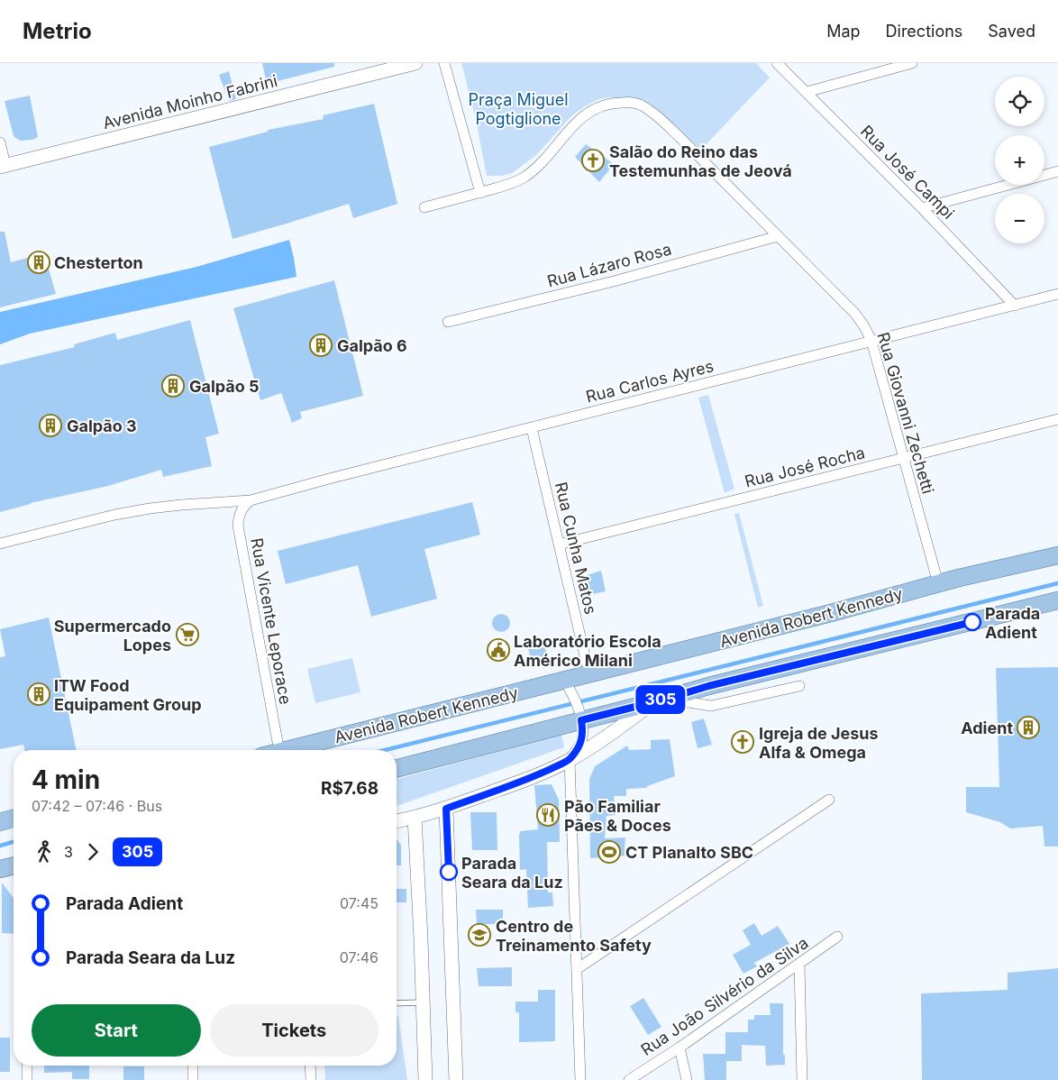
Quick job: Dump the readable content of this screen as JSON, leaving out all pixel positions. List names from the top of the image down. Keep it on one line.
{"streets":{"main road":["Avenida Robert Kennedy"],"street":["Avenida Moinho Fabrini","Rua José Campi","Rua Lázaro Rosa","Rua Carlos Ayres","Rua Giovanni Zechetti","Rua José Rocha","Rua Cunha Matos","Rua Vicente Leporace","Rua João Silvério da Silva"]},"crossings":[["Rua José Campi","Rua Carlos Ayres"],["Rua Lázaro Rosa","Rua Giovanni Zechetti"],["Rua Carlos Ayres","Rua Giovanni Zechetti"],["Rua Carlos Ayres","Rua Cunha Matos"],["Rua Carlos Ayres","Rua Vicente Leporace"],["Rua Giovanni Zechetti","Rua José Rocha"],["Rua Giovanni Zechetti","Avenida Robert Kennedy"],["Rua José Rocha","Rua Cunha Matos"],["Rua Cunha Matos","Avenida Robert Kennedy"]],"parks":["Praça Miguel Pogtiglione"],"places":{"church":["Salão do Reino das Testemunhas de Jeová","Igreja de Jesus Alfa & Omega"],"building":["Chesterton","Galpão 6","Galpão 5","Galpão 3","ITW Food Equipament Group","Adient"],"other":["Parada Adient","Parada Seara da Luz"],"supermarket":["Supermercado Lopes"],"public building":["Laboratório Escola Américo Milani"],"restaurant":["Pão Familiar Pães & Doces"],"sports":["CT Planalto SBC"],"school or university":["Centro de Treinamento Safety"]},"lines":["bus line 305"],"page":{"header":"Metrio","nav":["Map","Directions","Saved"],"on_map":"305","map_buttons":["+","−"],"heading":["4 min","07:42 – 07:46 · Bus","R$7.68"],"legs":["3","305"],"list":[{"name":"Parada Adient","value":"07:45"},{"name":"Parada Seara da Luz","value":"07:46"}],"buttons":["Start","Tickets"]}}
